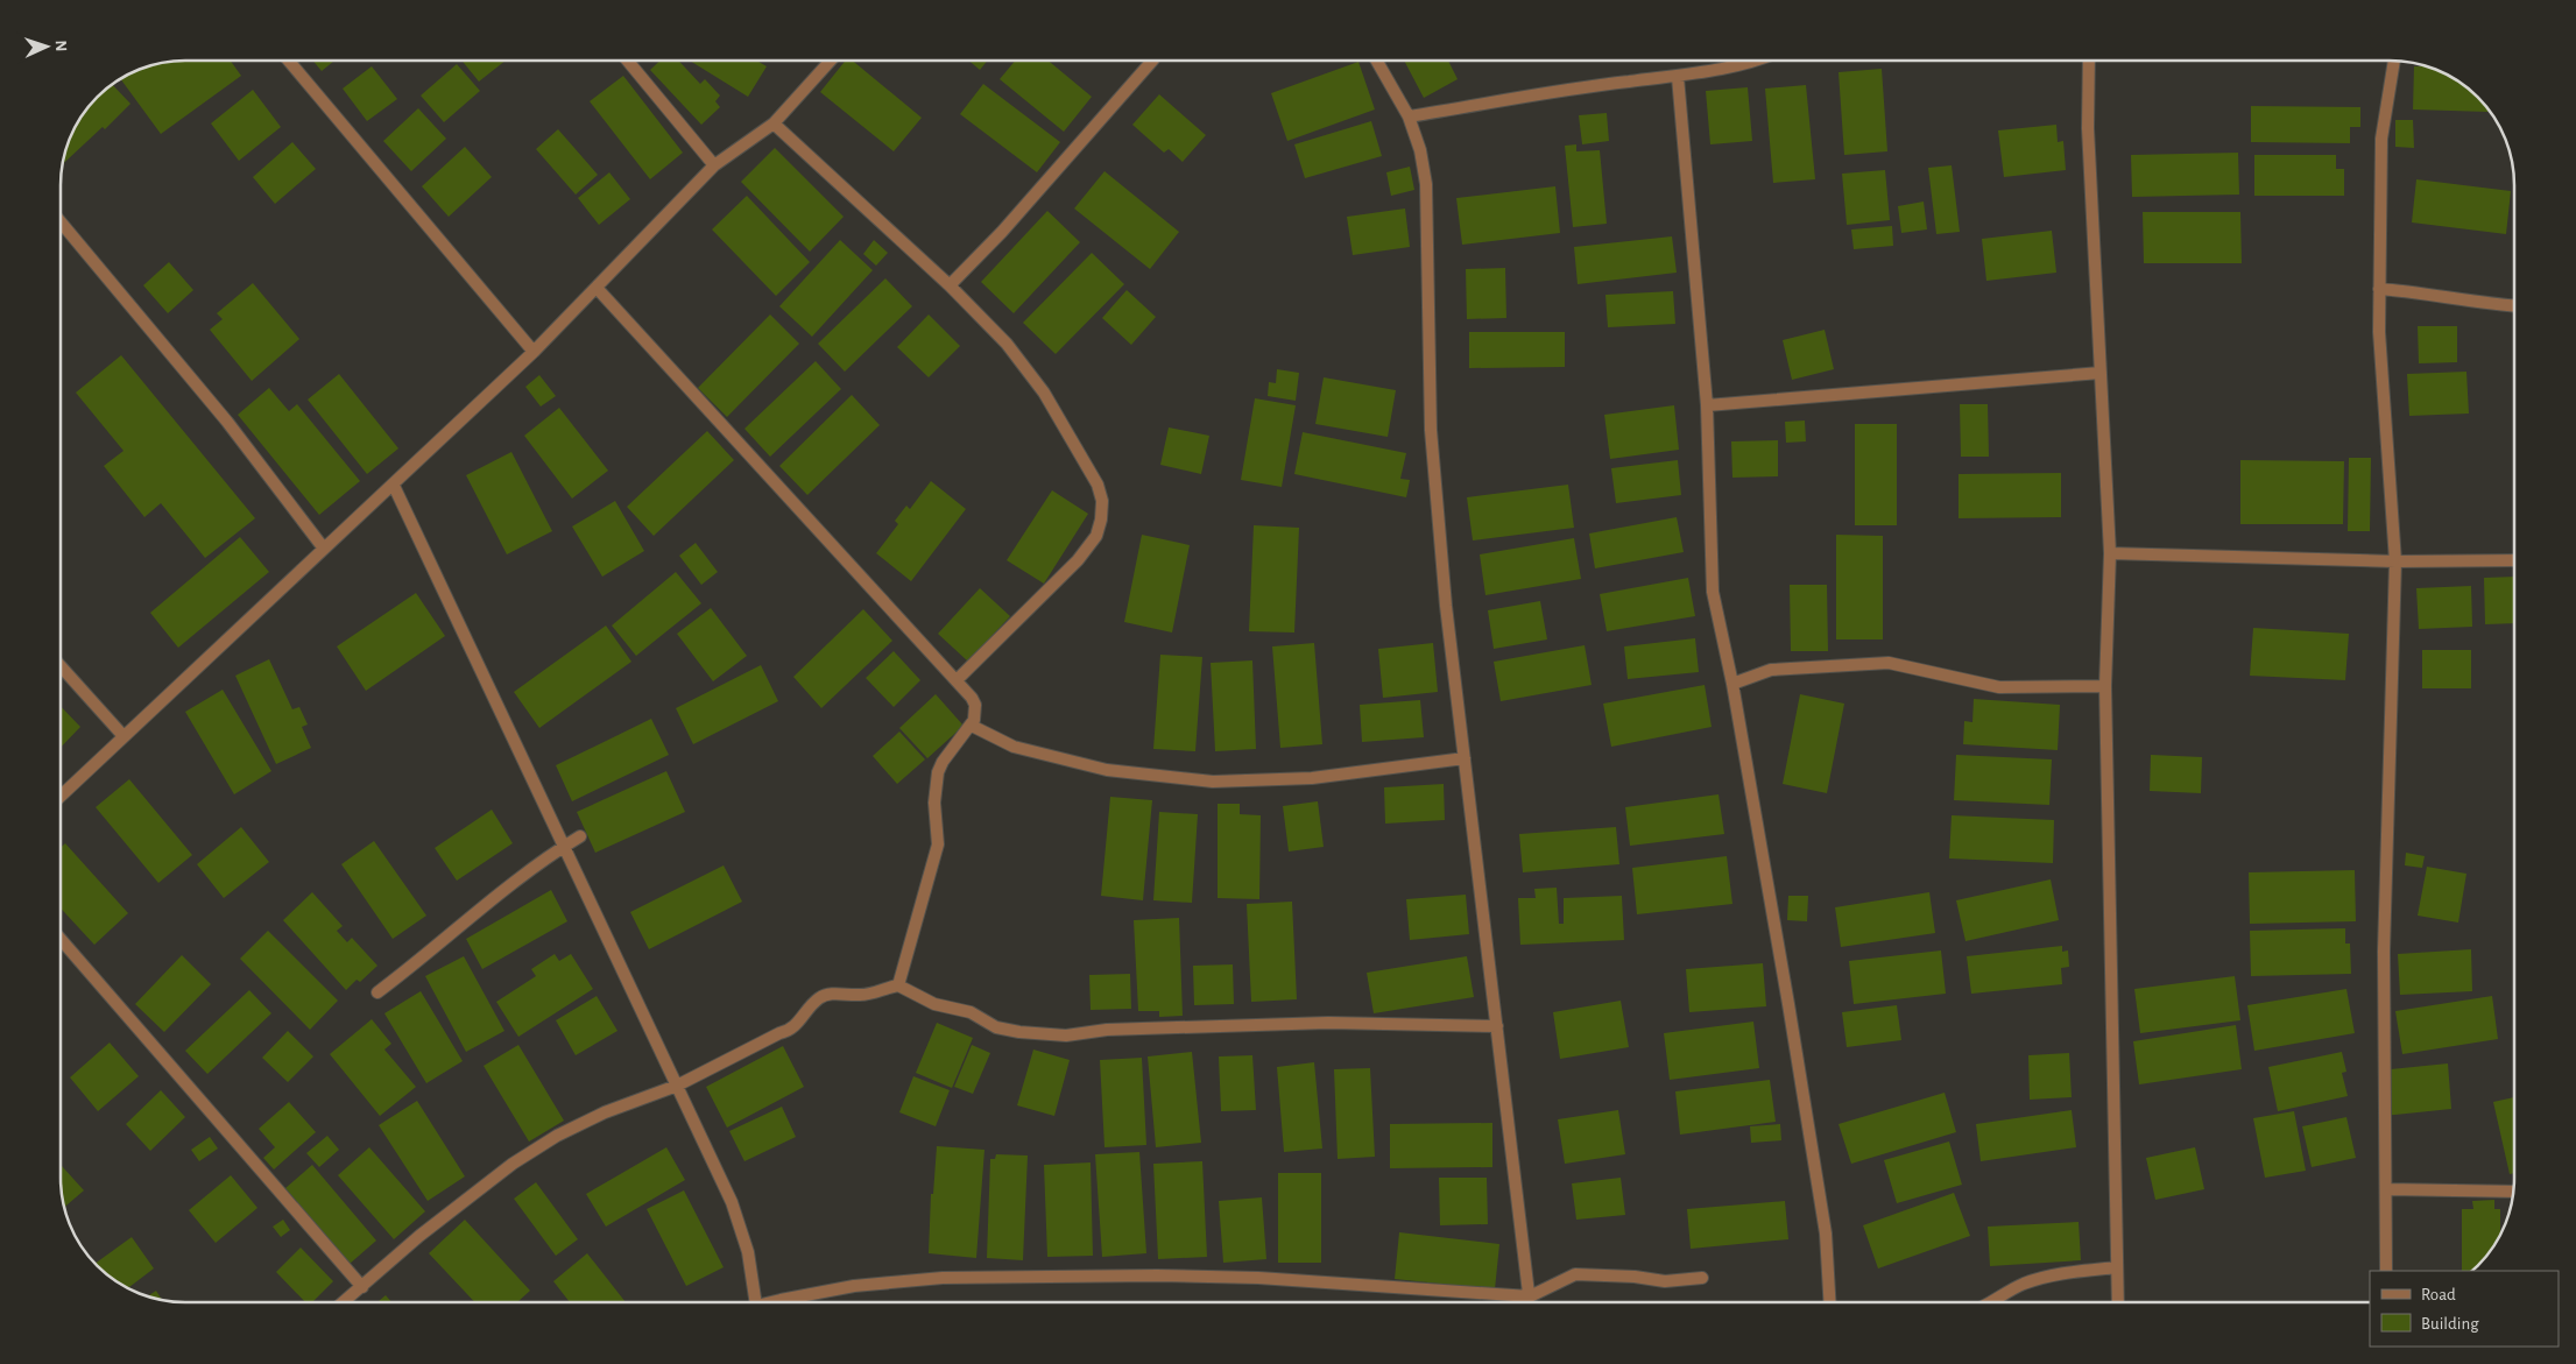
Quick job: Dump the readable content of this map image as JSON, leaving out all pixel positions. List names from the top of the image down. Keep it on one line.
{"legend":["Road","Building"],"north":"right"}
